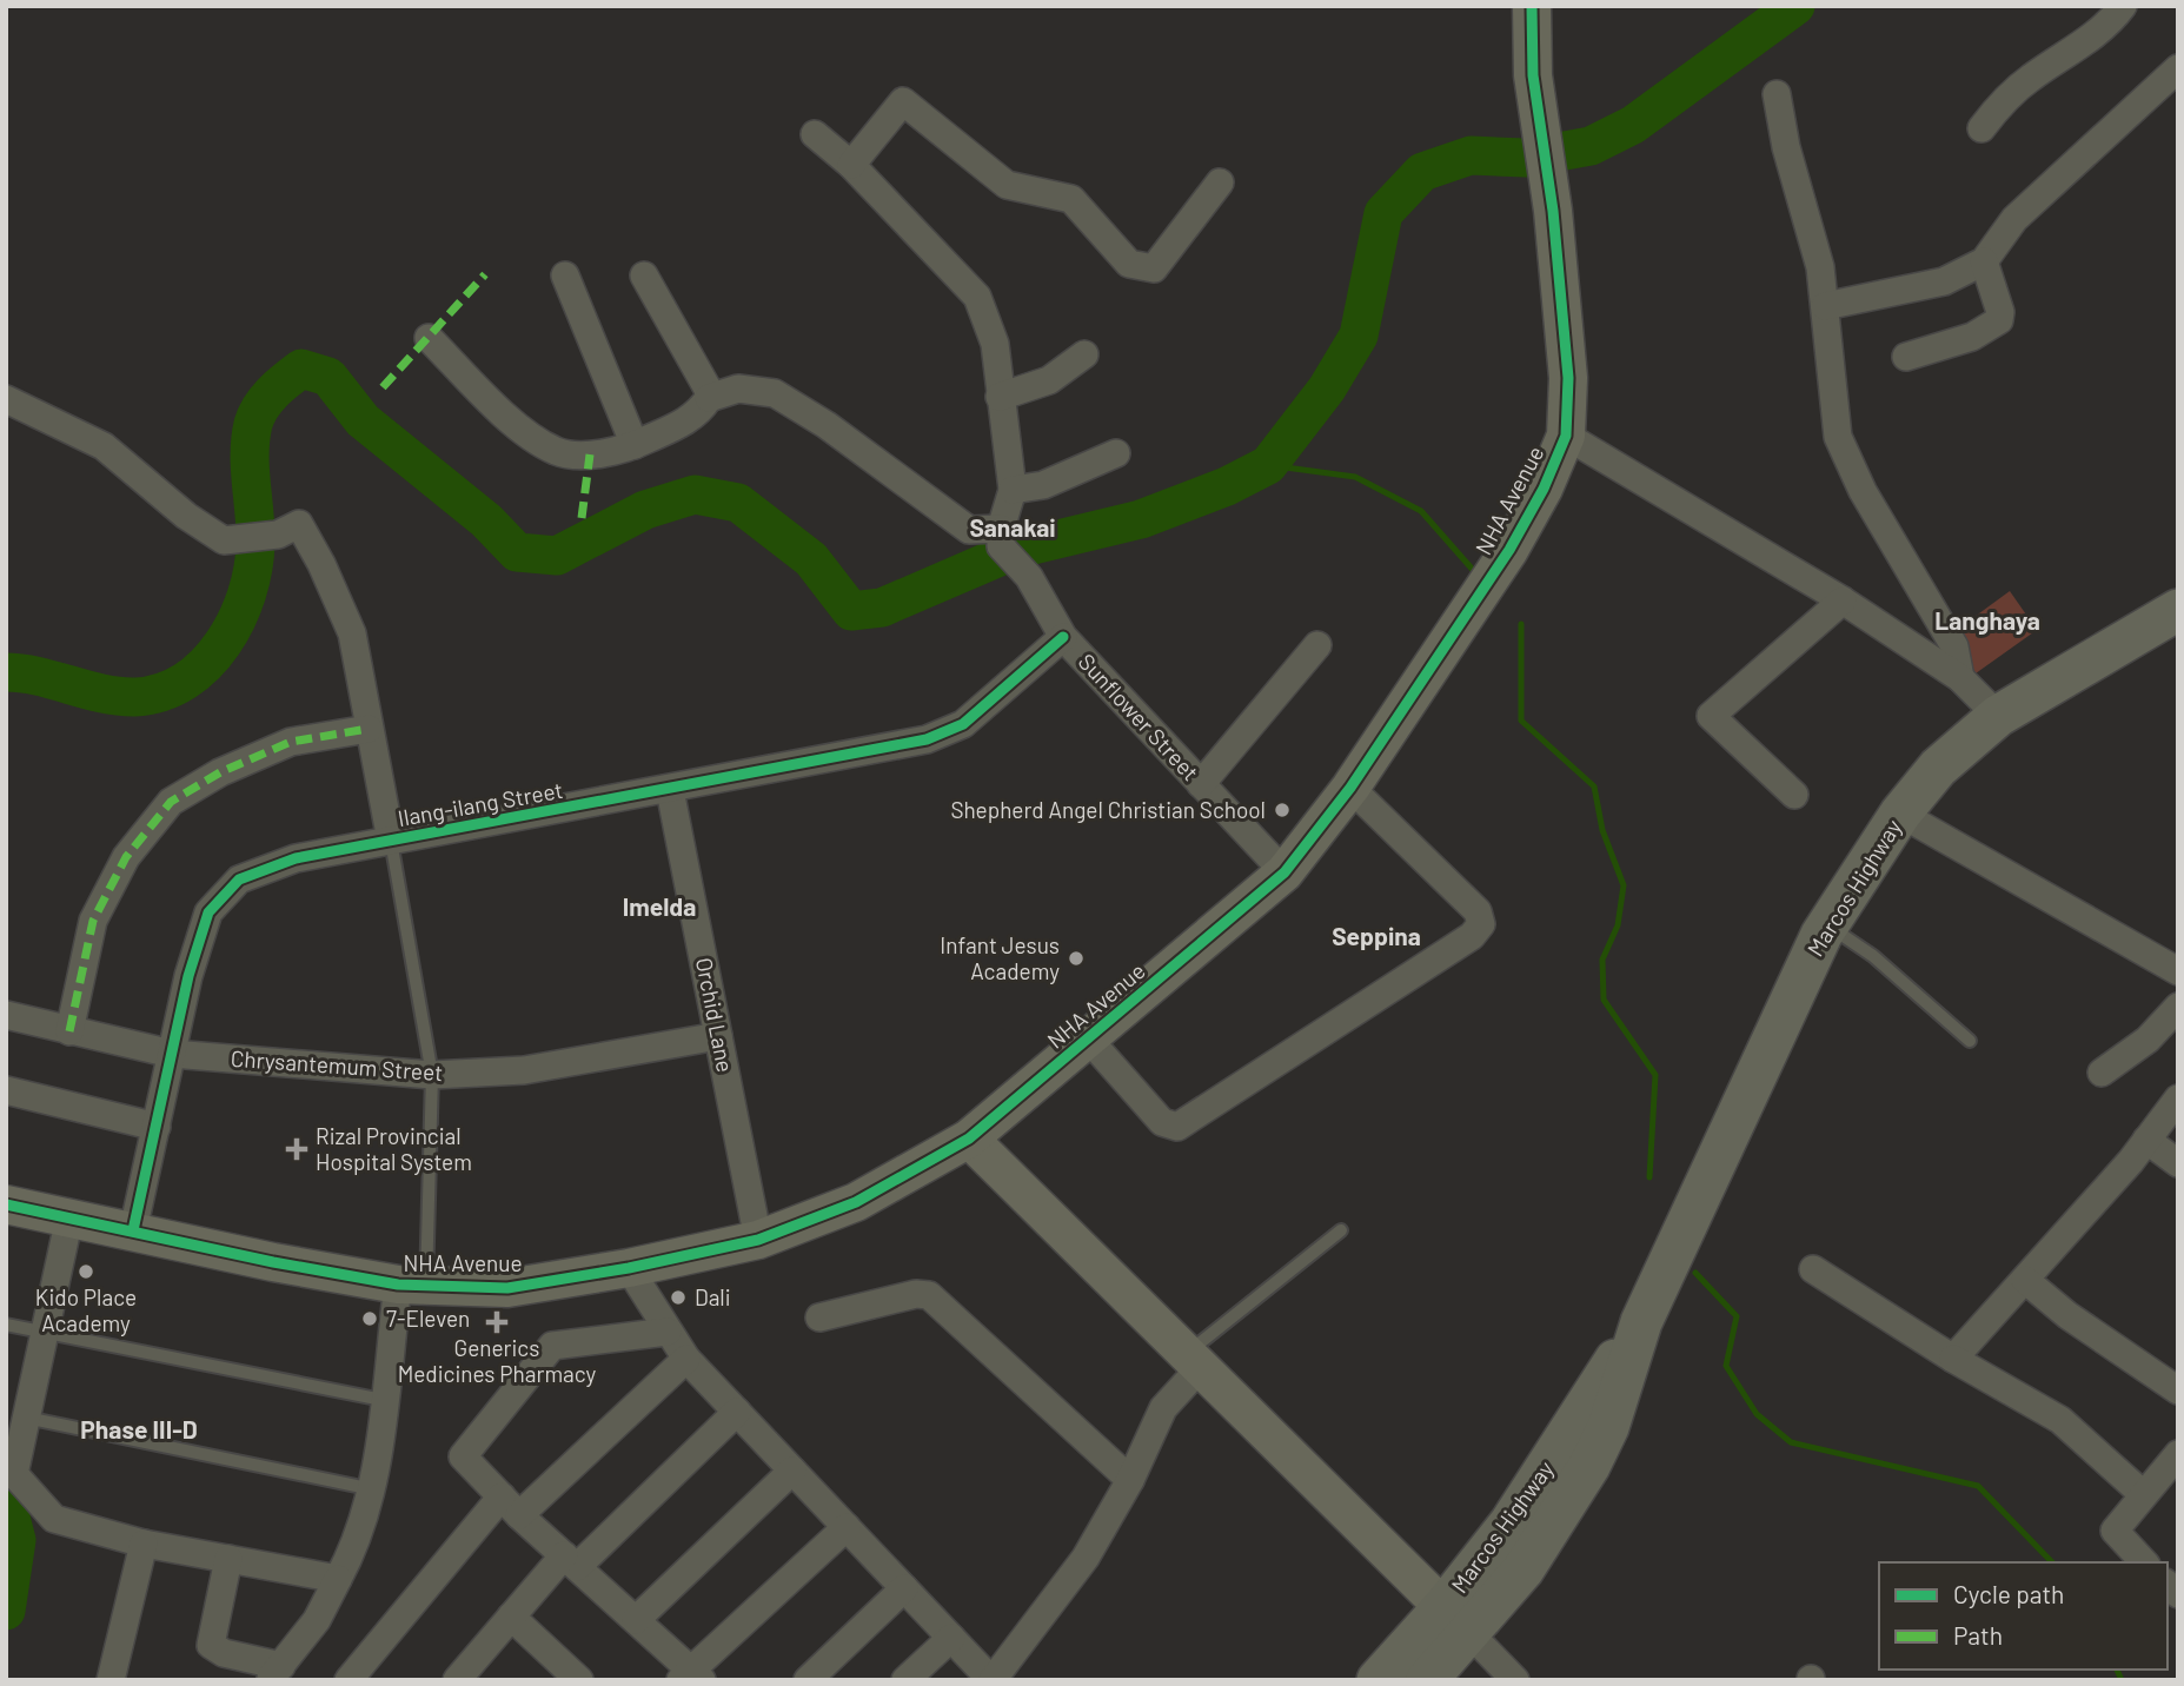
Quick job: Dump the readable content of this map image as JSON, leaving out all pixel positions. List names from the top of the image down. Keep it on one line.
{"streets":{"main road":["Marcos Highway"],"street":["NHA Avenue","Sunflower Street","Ilang-ilang Street","Orchid Lane","Chrysantemum Street"]},"crossings":[["NHA Avenue","Sunflower Street"],["NHA Avenue","Ilang-ilang Street"],["NHA Avenue","Orchid Lane"],["Sunflower Street","Ilang-ilang Street"],["Ilang-ilang Street","Orchid Lane"],["Ilang-ilang Street","Chrysantemum Street"],["Orchid Lane","Chrysantemum Street"]],"districts":["Sanakai","Langhaya","Imelda","Seppina","Phase III-D"],"places":{"other":["Shepherd Angel Christian School","Infant Jesus Academy","Kido Place Academy","Dali","7-Eleven"],"health":["Rizal Provincial Hospital System","Generics Medicines Pharmacy"]},"legend":["Cycle path","Path"]}
